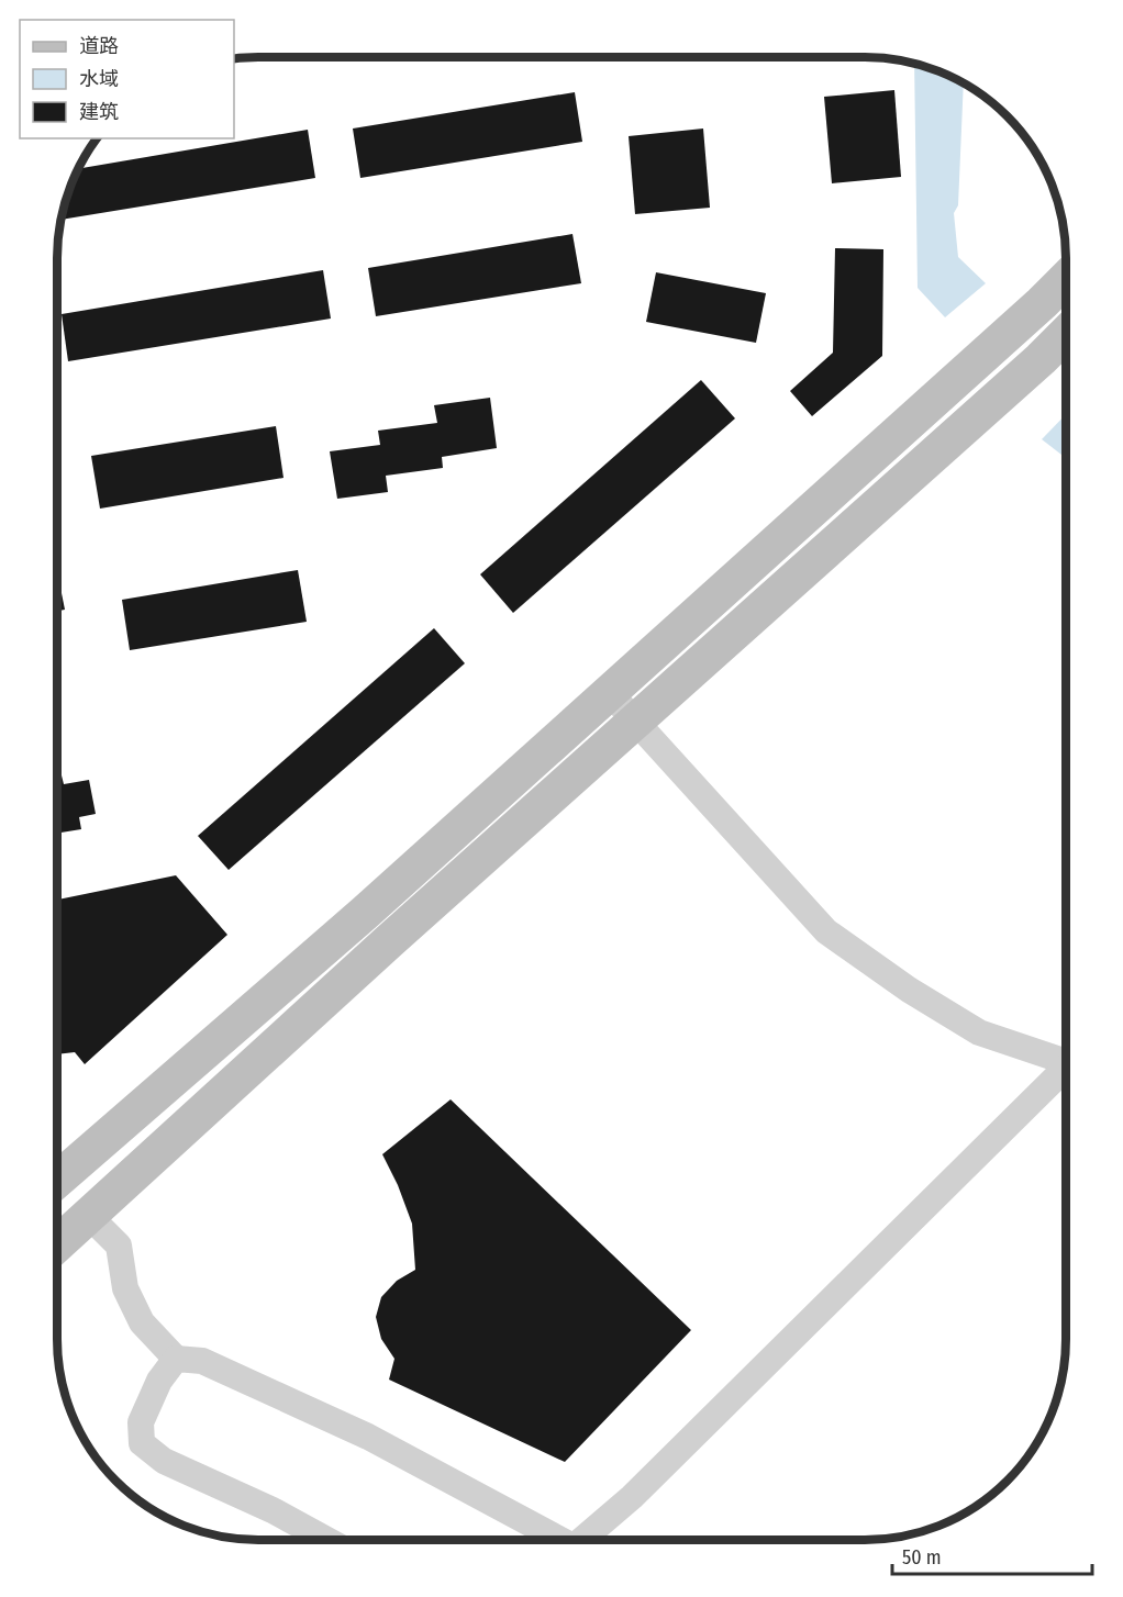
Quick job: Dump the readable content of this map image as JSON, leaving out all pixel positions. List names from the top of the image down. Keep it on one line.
{"legend":["道路","水域","建筑"],"scale_bar":"50 m"}
